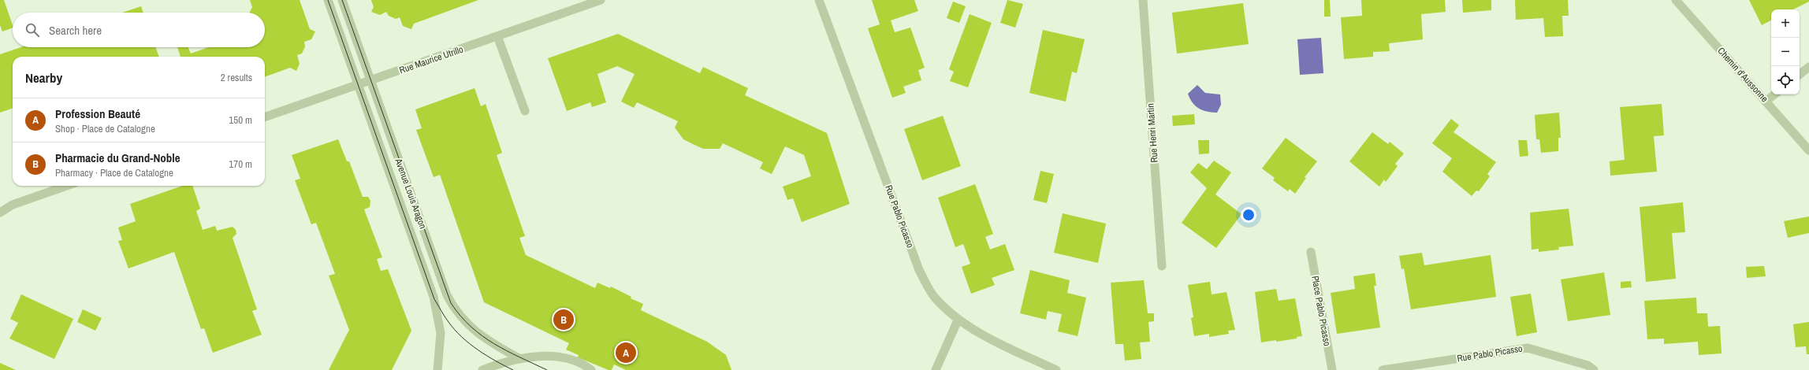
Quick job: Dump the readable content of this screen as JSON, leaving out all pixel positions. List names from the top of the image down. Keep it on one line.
{"streets":{"street":["Rue Maurice Utrillo","Chemin d'Aussonne","Rue Henri Martin","Avenue Louis Aragon","Rue Pablo Picasso","Place Pablo Picasso"]},"crossings":[["Rue Maurice Utrillo","Avenue Louis Aragon"]],"page":{"map_buttons":["+","−"],"search":"Search here","heading":["Nearby","2 results"],"list":[{"mark":"A","name":"Profession Beauté","note":"Shop · Place de Catalogne","value":"150 m"},{"mark":"B","name":"Pharmacie du Grand-Noble","note":"Pharmacy · Place de Catalogne","value":"170 m"}],"pins":["B","A"]}}
